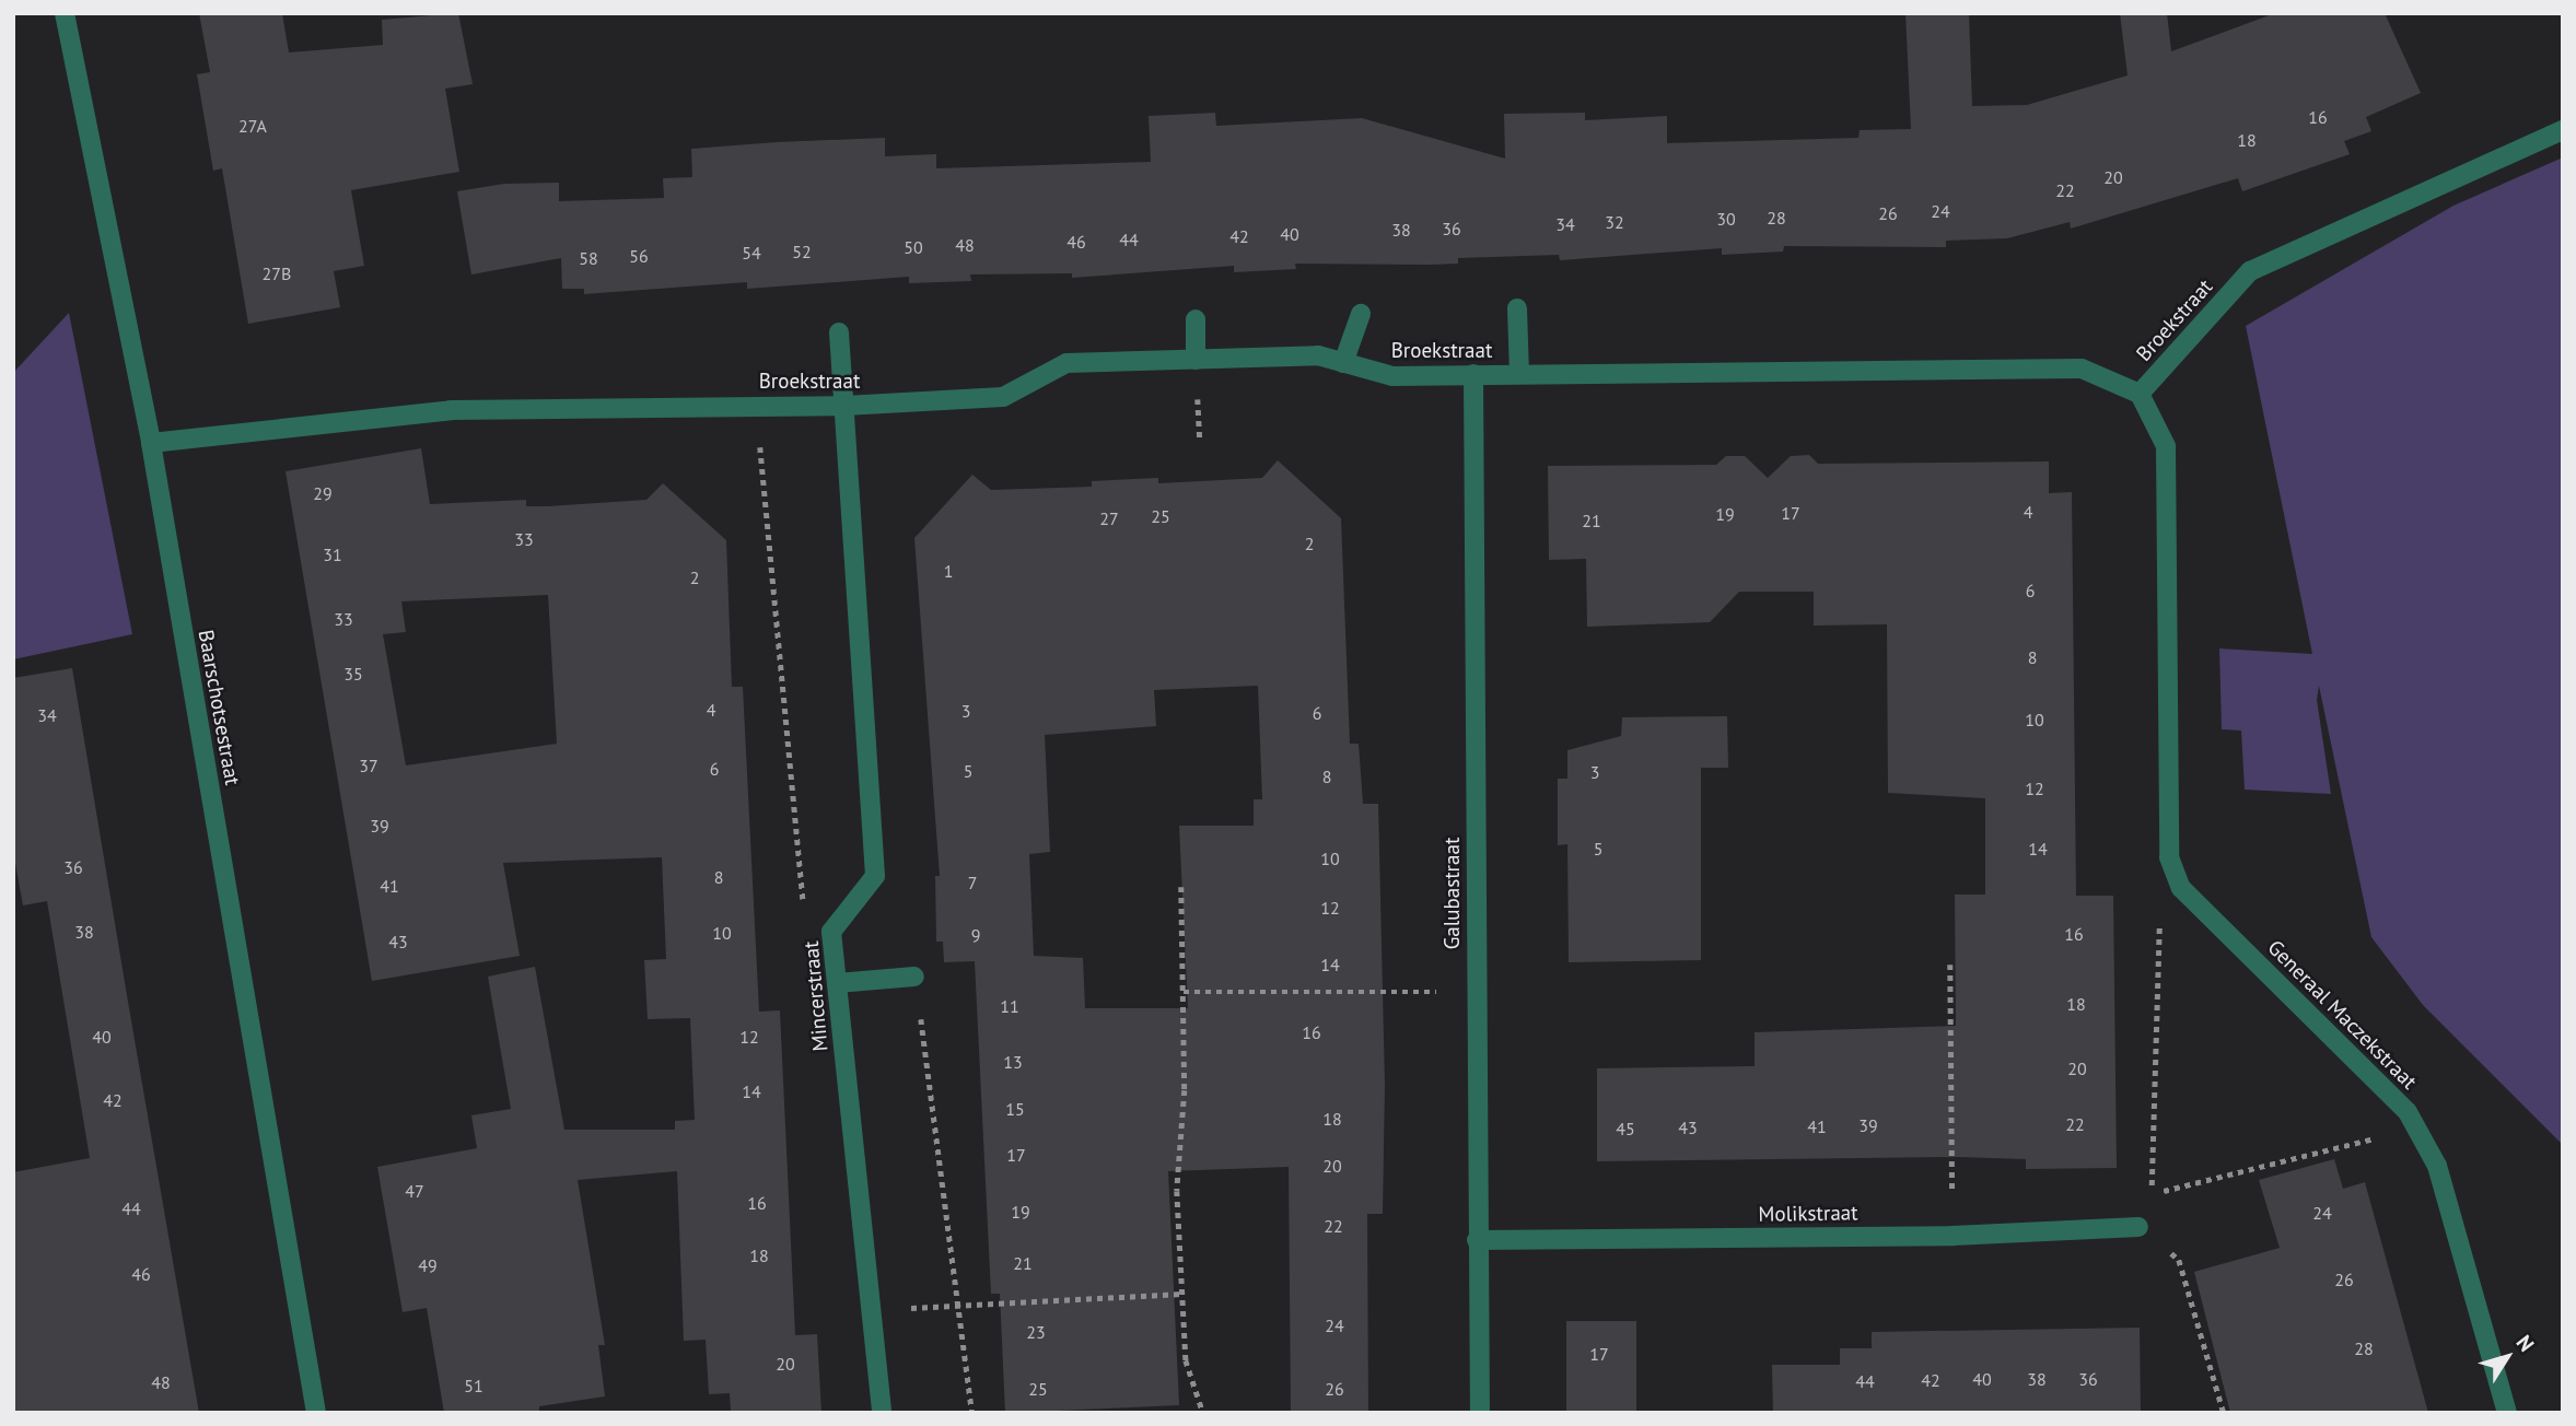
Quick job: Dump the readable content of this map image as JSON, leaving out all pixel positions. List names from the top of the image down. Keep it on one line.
{"streets":{"street":["Broekstraat","Baarschotsestraat","Galubastraat","Mincerstraat","Generaal Maczekstraat","Molikstraat"]},"crossings":[["Broekstraat","Baarschotsestraat"],["Broekstraat","Galubastraat"],["Broekstraat","Mincerstraat"],["Broekstraat","Generaal Maczekstraat"],["Galubastraat","Molikstraat"]],"house_numbers":["16","27A","18","20","22","24","26","28","30","32","34","36","38","40","42","44","46","48","50","52","54","56","58","27B","29","4","17","19","25","27","21","33","2","31","1","2","6","33","8","35","4","3","6","34","10","37","6","5","3","8","12","39","5","14","10","36","8","7","41","12","38","10","16","9","43","14","18","11","16","40","12","13","20","14","42","15","18","22","39","41","43","45","17","20","47","16","44","19","24","22","18","21","49","46","26","24","23","28","17","20","40","38","36","42","44","48","51","25","26"],"north":"top right"}
